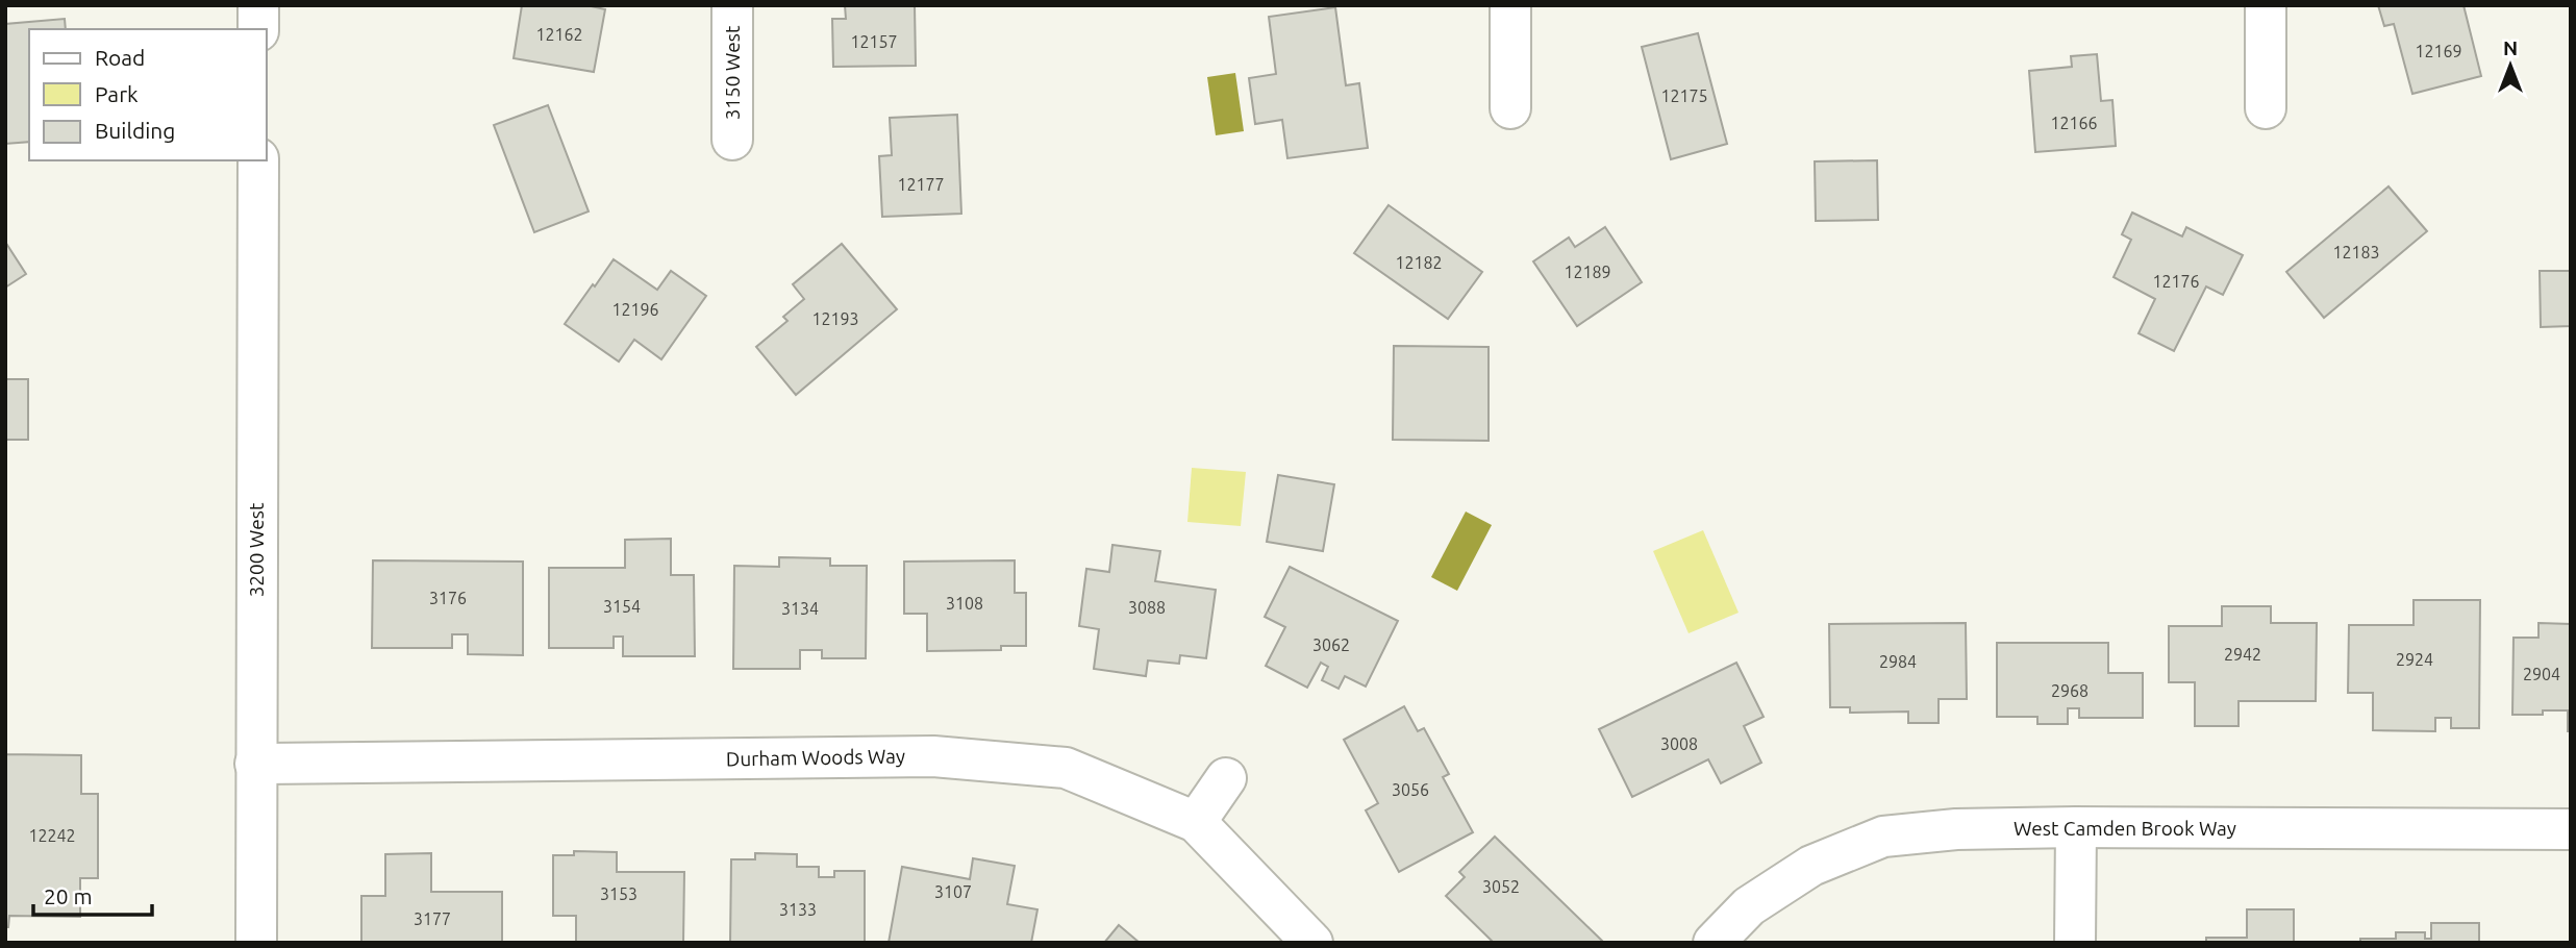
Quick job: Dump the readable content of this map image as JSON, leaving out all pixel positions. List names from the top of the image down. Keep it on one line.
{"streets":{"street":["3150 West","3200 West","Durham Woods Way","West Camden Brook Way"]},"crossings":[["3200 West","Durham Woods Way"]],"house_numbers":["12162","12157","12169","12175","12166","12177","12183","12182","12189","12176","12196","12193","3176","3108","3154","3088","3134","3062","2942","2924","2984","2904","2968","3008","3056","12242","3052","3107","3153","3133","3177"],"legend":["Road","Park","Building"],"scale_bar":"20 m","north":"top"}
